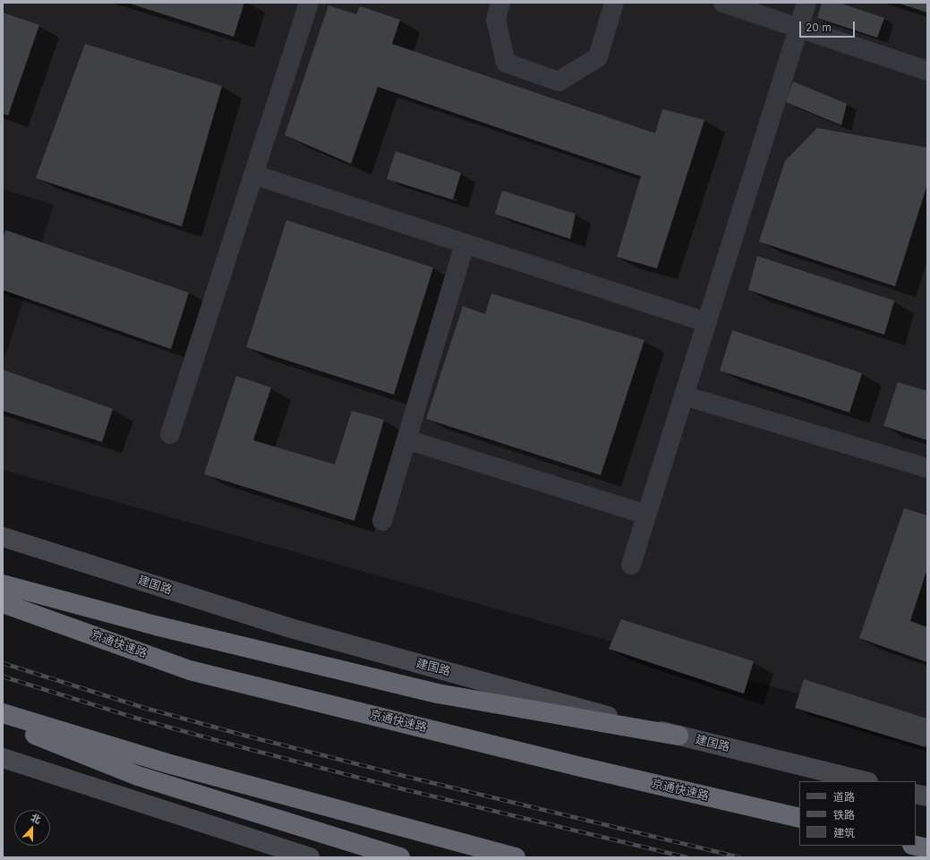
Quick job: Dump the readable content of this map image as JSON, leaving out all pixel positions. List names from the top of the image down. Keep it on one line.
{"streets":{"highway":["京通快速路"],"main road":["建国路"]},"legend":["道路","铁路","建筑"],"scale_bar":"20 m","north":"top"}
